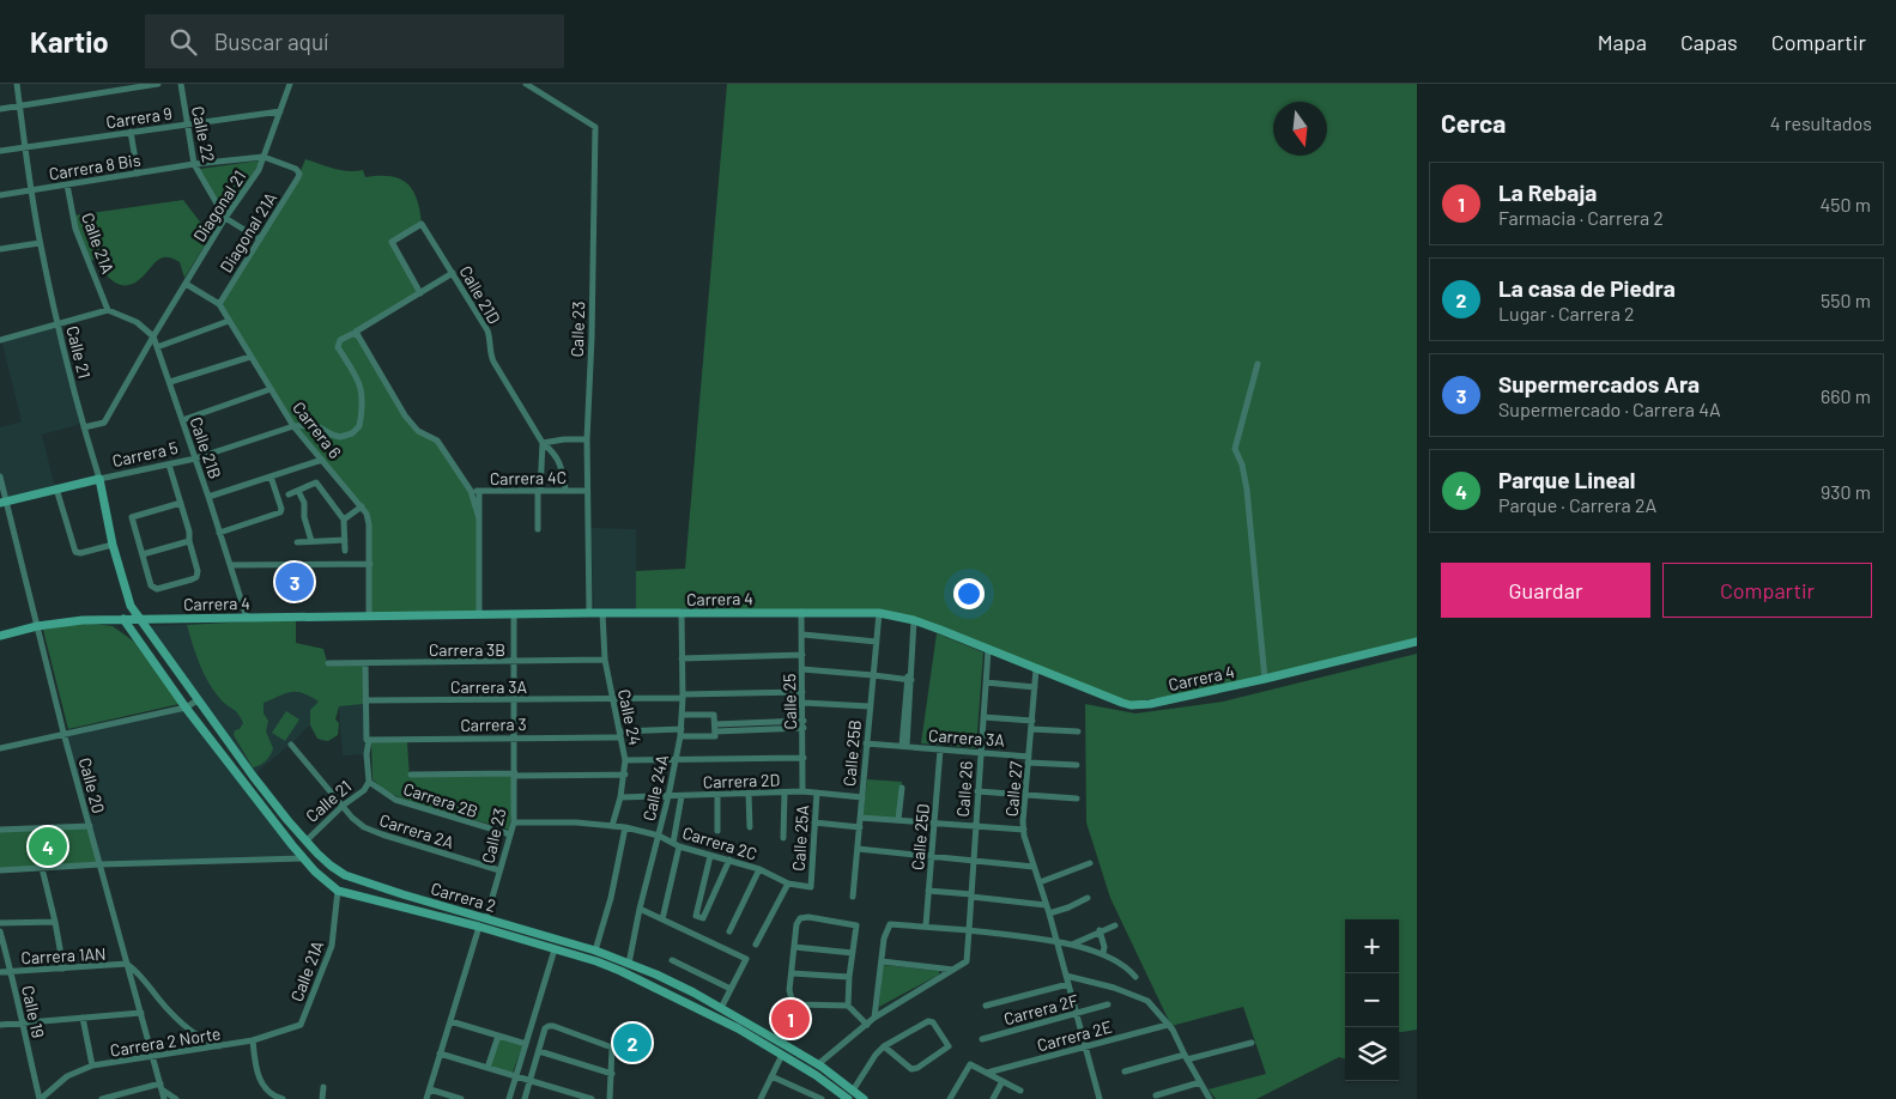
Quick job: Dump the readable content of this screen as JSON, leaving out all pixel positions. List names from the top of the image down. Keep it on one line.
{"streets":{"main road":["Calle 21","Carrera 5","Carrera 4","Carrera 2"],"street":["Carrera 9","Calle 22","Carrera 8 Bis","Diagonal 21","Diagonal 21A","Calle 21A","Calle 21D","Calle 23","Carrera 6","Calle 21B","Carrera 4C","Carrera 3B","Carrera 3A","Calle 25","Calle 24","Carrera 3","Calle 25B","Carrera 2D","Calle 20","Calle 24A","Calle 26","Calle 27","Carrera 2B","Carrera 2A","Calle 25D","Calle 25A","Carrera 2C","Carrera 1AN","Carrera 2F","Calle 19","Carrera 2E","Carrera 2 Norte"]},"crossings":[["Carrera 9","Calle 22"],["Carrera 9","Diagonal 21"],["Carrera 9","Calle 21"],["Calle 22","Carrera 8 Bis"],["Calle 22","Diagonal 21"],["Carrera 8 Bis","Diagonal 21"],["Carrera 8 Bis","Diagonal 21A"],["Carrera 8 Bis","Calle 21A"],["Carrera 8 Bis","Calle 21"],["Diagonal 21","Diagonal 21A"],["Diagonal 21","Calle 21"],["Diagonal 21","Carrera 6"],["Diagonal 21","Calle 21B"],["Diagonal 21A","Carrera 6"],["Calle 21A","Carrera 2"],["Calle 21A","Carrera 2 Norte"],["Calle 21D","Carrera 4C"],["Calle 23","Carrera 4C"],["Calle 23","Carrera 4"],["Calle 23","Carrera 3B"],["Calle 23","Carrera 3A"],["Calle 23","Carrera 3"],["Calle 23","Carrera 2B"],["Calle 23","Carrera 2A"],["Calle 23","Carrera 2C"],["Calle 23","Carrera 2"],["Calle 21","Carrera 5"],["Calle 21","Carrera 4"],["Calle 21","Carrera 2B"],["Calle 21","Carrera 2A"],["Calle 21","Carrera 2"],["Carrera 6","Carrera 5"],["Carrera 6","Carrera 4"],["Calle 21B","Carrera 5"],["Calle 21B","Carrera 4"],["Carrera 5","Calle 20"],["Carrera 4","Calle 25"],["Carrera 4","Calle 24"],["Carrera 4","Calle 25B"],["Carrera 4","Calle 20"],["Carrera 4","Calle 24A"],["Carrera 4","Calle 26"],["Carrera 4","Calle 27"],["Carrera 4","Carrera 2"],["Carrera 3B","Calle 24"],["Carrera 3A","Calle 24"],["Carrera 3A","Calle 25B"],["Carrera 3A","Calle 26"],["Carrera 3A","Calle 27"],["Carrera 3A","Calle 25D"],["Calle 25","Carrera 2D"],["Calle 24","Carrera 3"],["Calle 24","Carrera 2D"],["Calle 24","Carrera 2C"],["Calle 25B","Carrera 2D"],["Carrera 2D","Calle 24A"],["Carrera 2D","Calle 25A"],["Calle 20","Carrera 1AN"],["Calle 20","Carrera 2 Norte"],["Calle 24A","Carrera 2C"],["Calle 24A","Carrera 2"],["Calle 27","Carrera 2F"],["Calle 27","Carrera 2E"],["Calle 25A","Carrera 2C"],["Carrera 1AN","Calle 19"],["Calle 19","Carrera 2 Norte"]],"north":"bottom","page":{"header":"Kartio","search":"Buscar aquí","nav":["Mapa","Capas","Compartir"],"heading":["Cerca","4 resultados"],"list":[{"mark":"1","name":"La Rebaja","note":"Farmacia · Carrera 2","value":"450 m"},{"mark":"2","name":"La casa de Piedra","note":"Lugar · Carrera 2","value":"550 m"},{"mark":"3","name":"Supermercados Ara","note":"Supermercado · Carrera 4A","value":"660 m"},{"mark":"4","name":"Parque Lineal","note":"Parque · Carrera 2A","value":"930 m"}],"buttons":["Guardar","Compartir"],"pins":["3","4","1","2"],"map_buttons":["+","−"]}}
